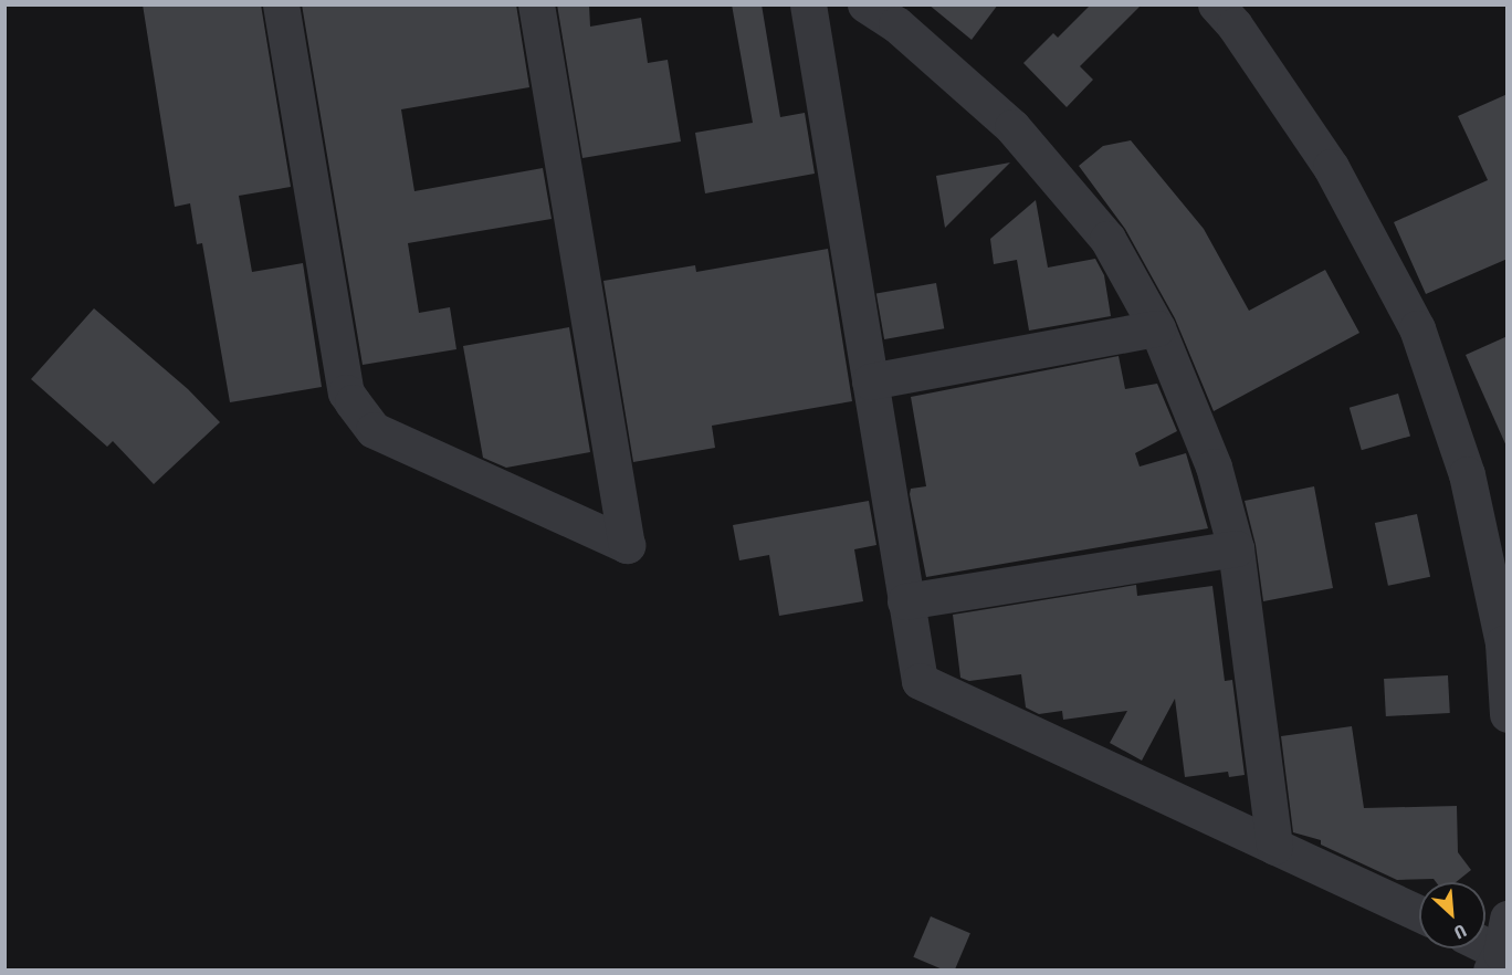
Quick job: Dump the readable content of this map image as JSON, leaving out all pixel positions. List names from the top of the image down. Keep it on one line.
{"north":"bottom right"}
